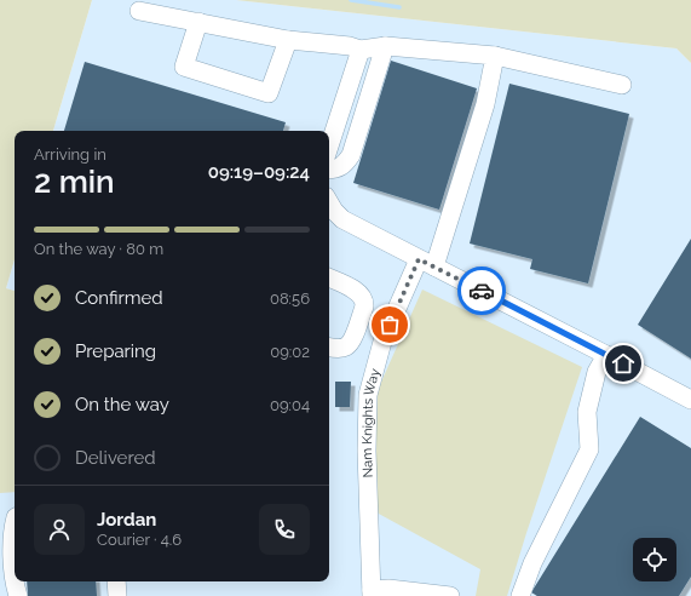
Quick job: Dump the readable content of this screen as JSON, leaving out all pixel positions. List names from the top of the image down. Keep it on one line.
{"streets":{"street":["Nam Knights Way"]},"page":{"heading":["2 min","Arriving in","09:19–09:24"],"panel":["Jordan","Courier · 4.6"],"bar":"On the way · 80 m","list":[["Confirmed","08:56"],["Preparing","09:02"],["On the way","09:04"],"Delivered"]}}
